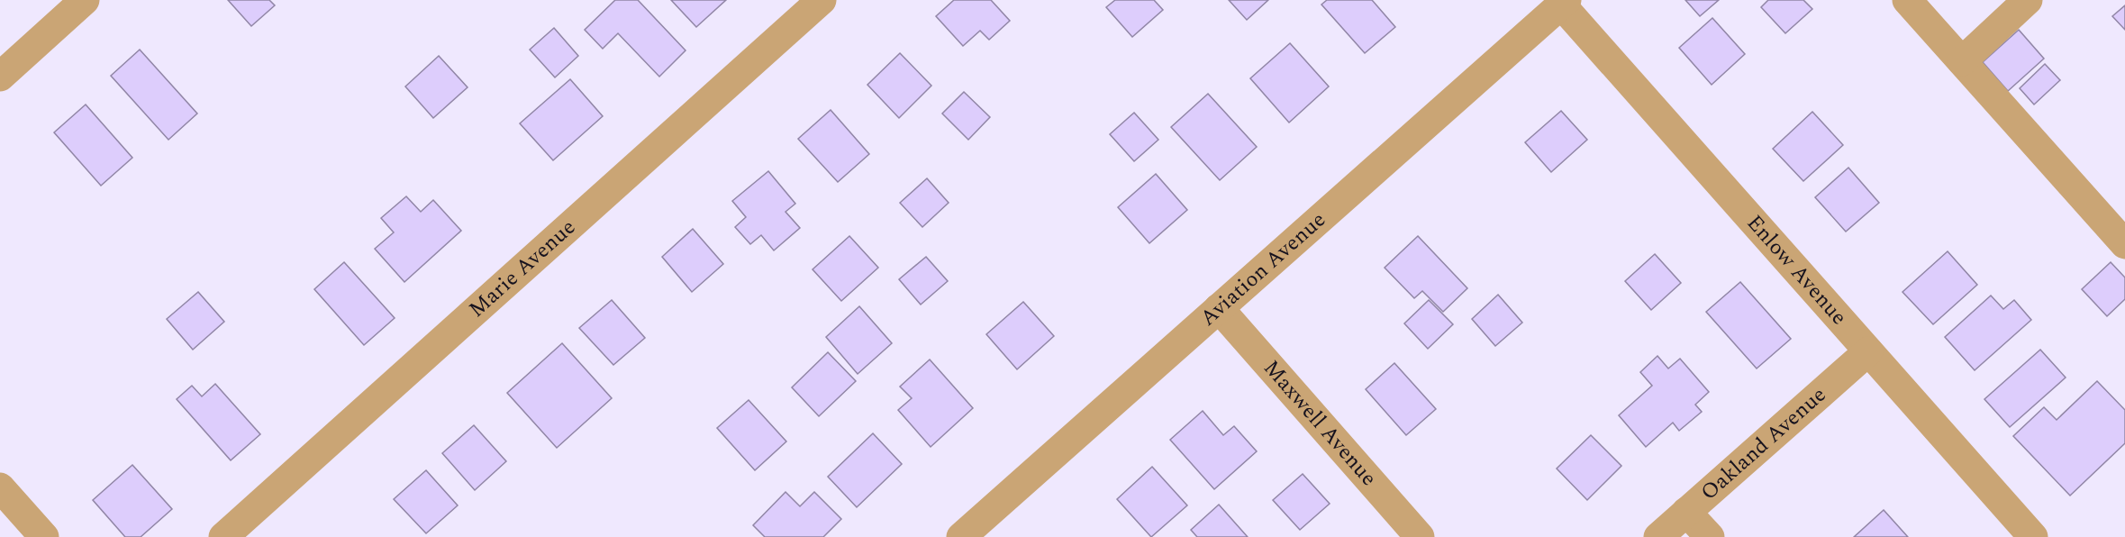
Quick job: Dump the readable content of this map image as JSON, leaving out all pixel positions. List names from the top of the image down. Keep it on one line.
{"streets":{"street":["Marie Avenue","Aviation Avenue","Enlow Avenue","Maxwell Avenue","Oakland Avenue"]},"crossings":[["Aviation Avenue","Enlow Avenue"],["Aviation Avenue","Maxwell Avenue"],["Enlow Avenue","Oakland Avenue"]]}
